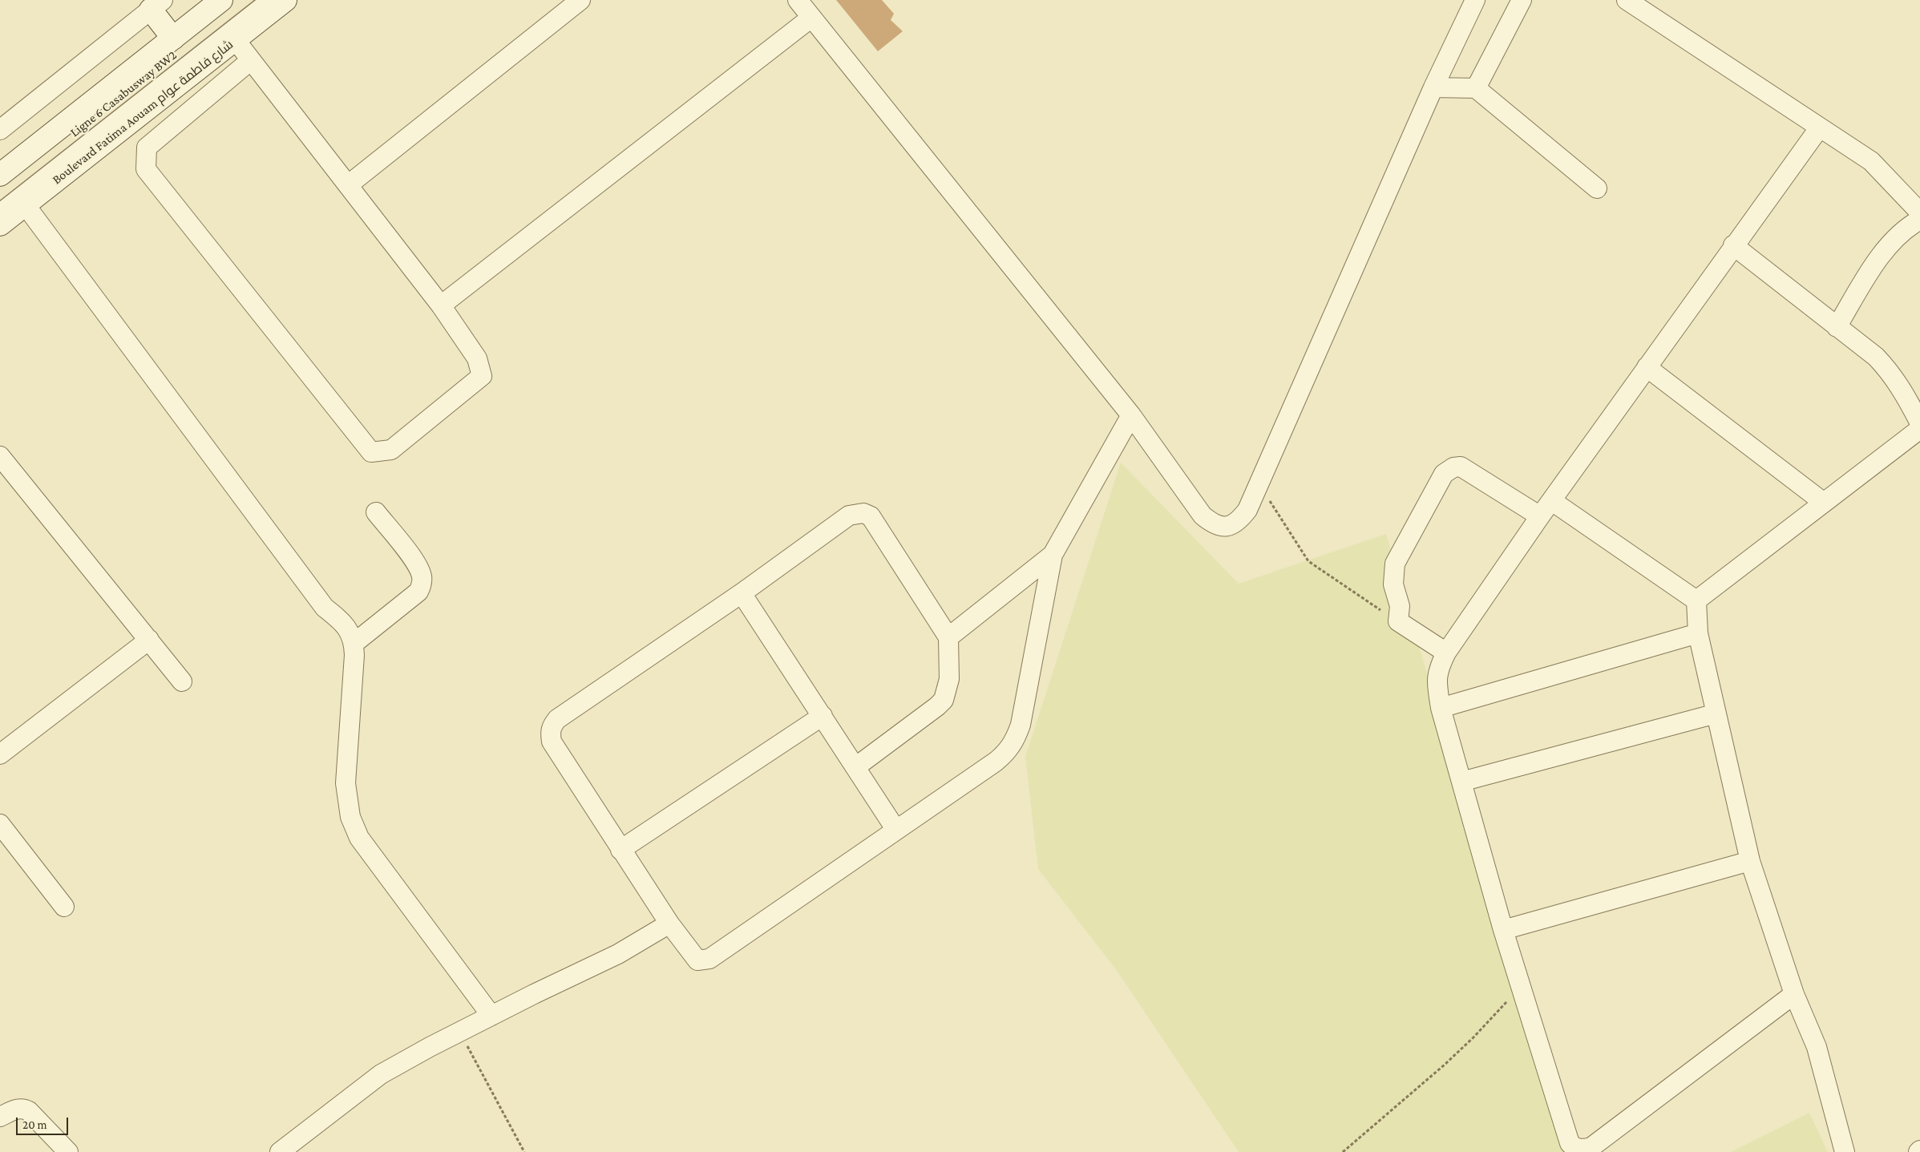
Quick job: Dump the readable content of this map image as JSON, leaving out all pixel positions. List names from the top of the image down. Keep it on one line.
{"streets":{"main road":["Boulevard Fatima Aouam شارع فاطمة عوام"],"lane":["Ligne 6 Casabusway BW2"]},"scale_bar":"20 m"}
